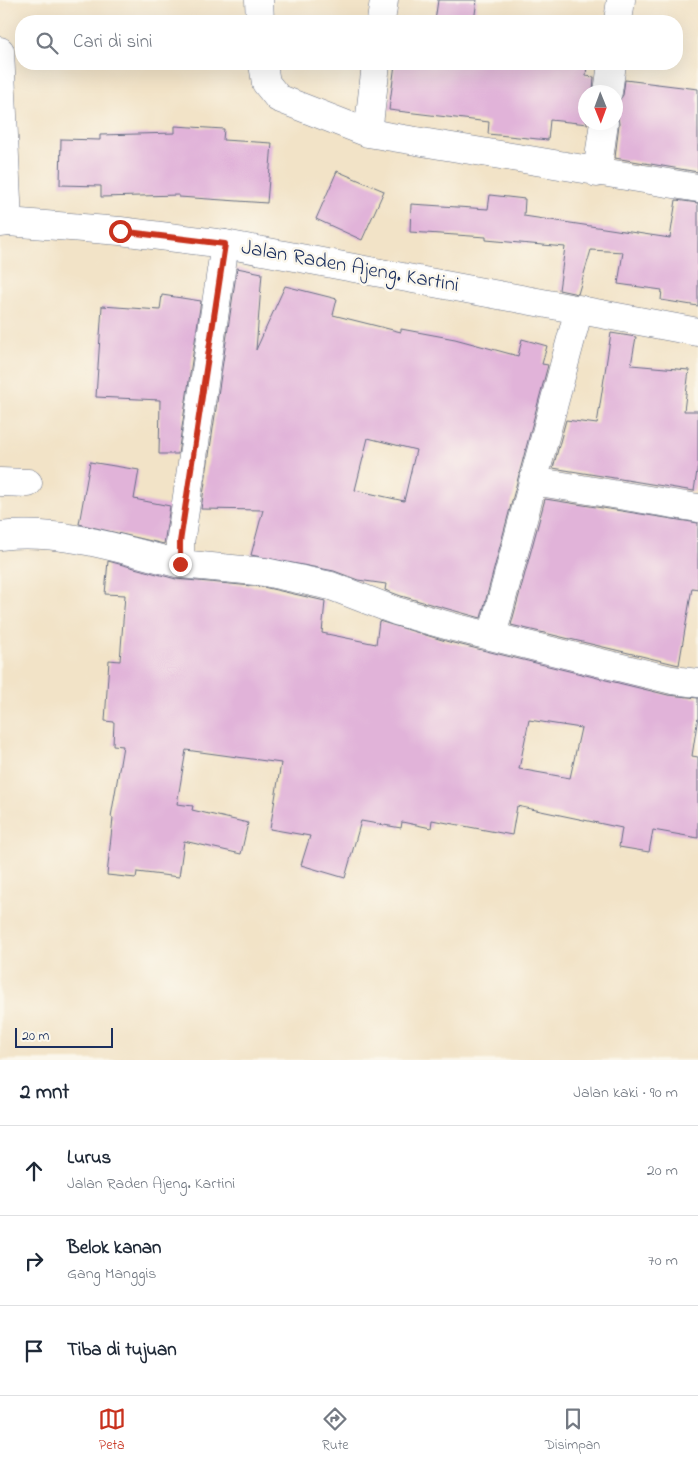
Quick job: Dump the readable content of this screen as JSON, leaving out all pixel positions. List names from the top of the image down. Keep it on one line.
{"streets":{"street":["Jalan Raden Ajeng. Kartini"]},"scale_bar":"20 m","north":"bottom","page":{"search":"Cari di sini","scale":"20 m","heading":["2 mnt","Jalan kaki · 90 m"],"list":[["Lurus","Jalan Raden Ajeng. Kartini","20 m"],["Belok kanan","Gang Manggis","70 m"],"Tiba di tujuan"],"nav":["Peta","Rute","Disimpan"]}}
